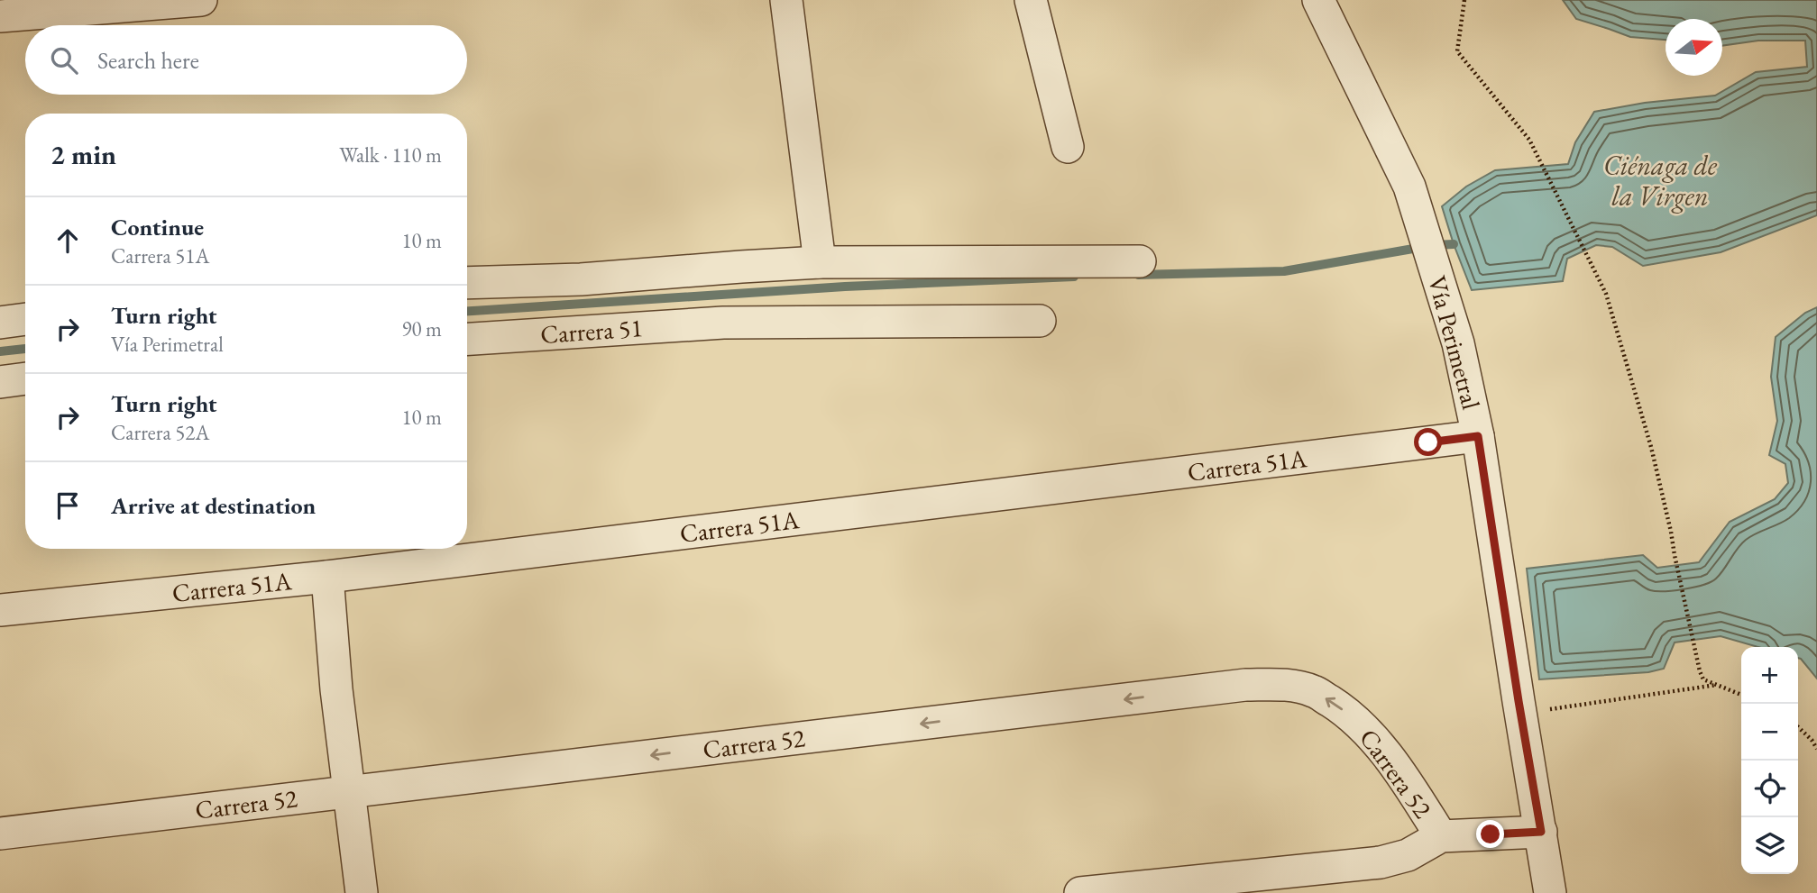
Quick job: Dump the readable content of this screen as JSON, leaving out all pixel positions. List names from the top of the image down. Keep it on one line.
{"streets":{"street":["Carrera 51","Vía Perimetral","Carrera 51A","Carrera 52"]},"crossings":[["Vía Perimetral","Carrera 51A"]],"water":["Ciénaga de la Virgen"],"north":"right","page":{"search":"Search here","heading":["2 min","Walk · 110 m"],"list":[["Continue","Carrera 51A","10 m"],["Turn right","Vía Perimetral","90 m"],["Turn right","Carrera 52A","10 m"],"Arrive at destination"],"map_buttons":["+","−"]}}
